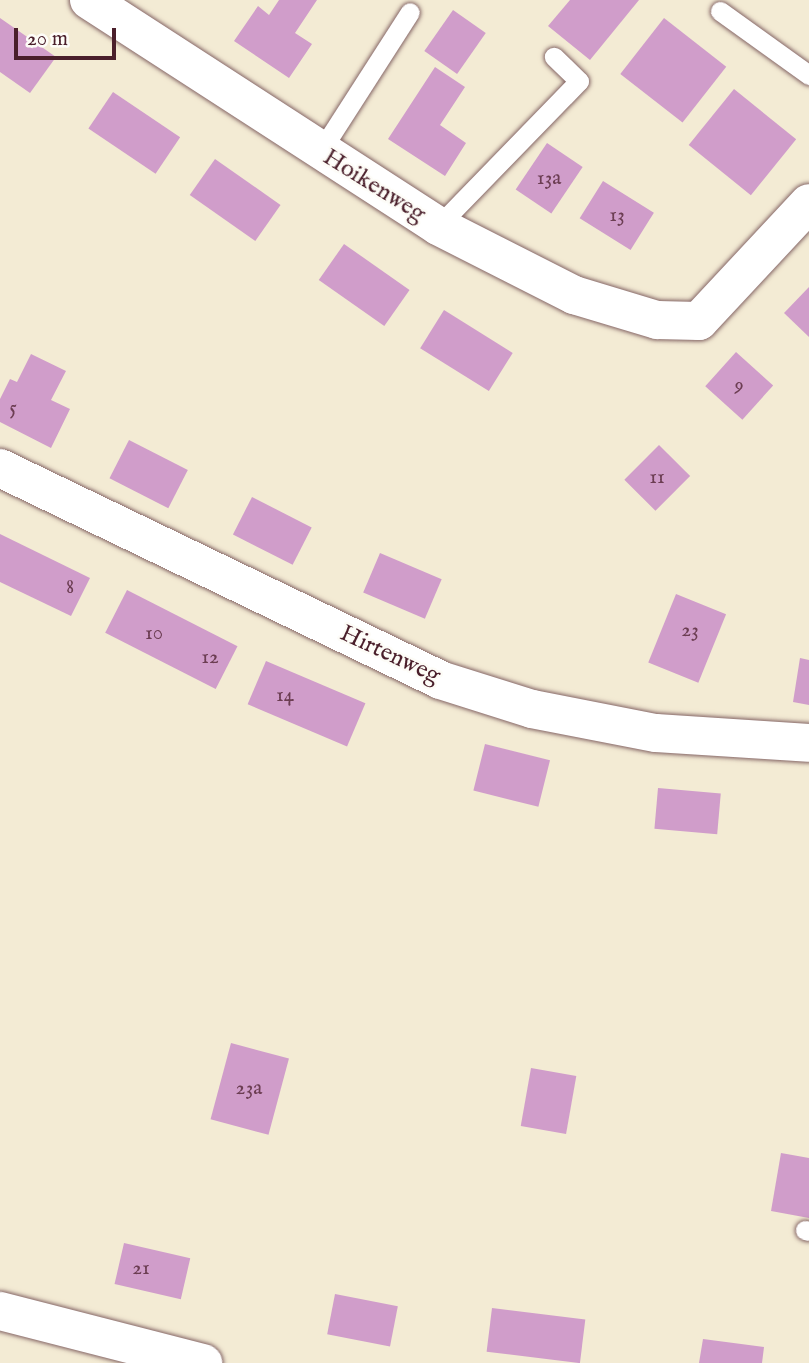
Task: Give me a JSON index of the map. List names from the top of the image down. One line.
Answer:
{"streets":{"street":["Hoikenweg","Hirtenweg"]},"house_numbers":["13a","13","9","5","11","8","23","10","12","14","23a","21"],"scale_bar":"20 m"}
